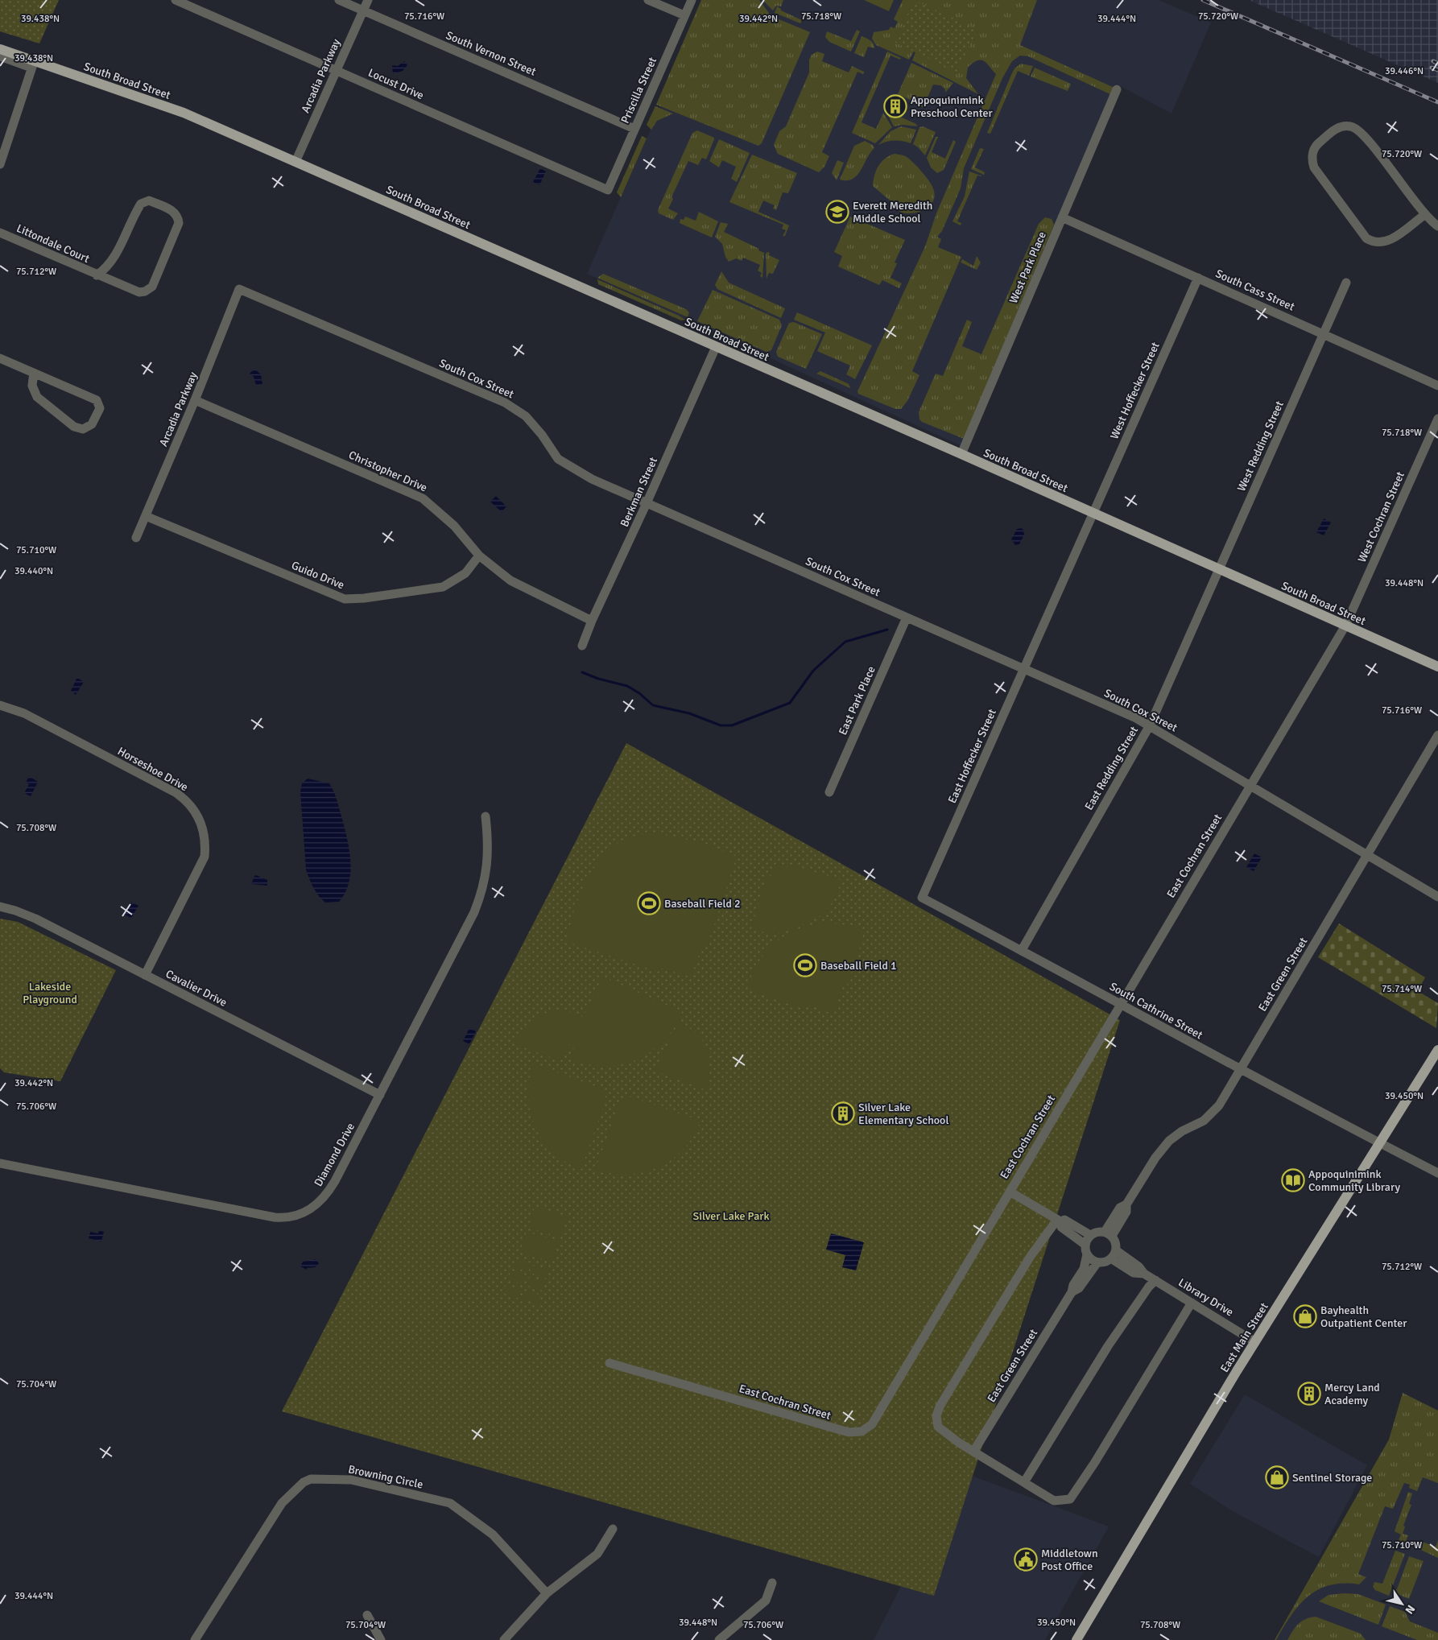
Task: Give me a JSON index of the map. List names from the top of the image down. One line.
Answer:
{"streets":{"main road":["South Broad Street","East Main Street"],"street":["South Vernon Street","Arcadia Parkway","Locust Drive","Priscilla Street","Littondale Court","West Park Place","South Cass Street","South Cox Street","West Hoffecker Street","West Redding Street","Christopher Drive","Berkman Street","West Cochran Street","Guido Drive","East Park Place","East Hoffecker Street","East Redding Street","Horseshoe Drive","East Cochran Street","East Green Street","Cavalier Drive","South Cathrine Street","Diamond Drive","Library Drive","Browning Circle"]},"crossings":[["South Vernon Street","Arcadia Parkway"],["South Vernon Street","Priscilla Street"],["Arcadia Parkway","South Broad Street"],["Arcadia Parkway","Locust Drive"],["Arcadia Parkway","South Cox Street"],["Arcadia Parkway","Christopher Drive"],["Arcadia Parkway","Guido Drive"],["South Broad Street","West Park Place"],["South Broad Street","West Hoffecker Street"],["South Broad Street","West Redding Street"],["South Broad Street","Berkman Street"],["South Broad Street","West Cochran Street"],["South Broad Street","East Hoffecker Street"],["South Broad Street","East Redding Street"],["South Broad Street","East Cochran Street"],["Locust Drive","Priscilla Street"],["West Park Place","South Cass Street"],["South Cass Street","West Hoffecker Street"],["South Cass Street","West Redding Street"],["South Cox Street","Berkman Street"],["South Cox Street","East Park Place"],["South Cox Street","East Hoffecker Street"],["South Cox Street","East Redding Street"],["South Cox Street","East Cochran Street"],["South Cox Street","East Green Street"],["West Hoffecker Street","East Hoffecker Street"],["West Redding Street","East Redding Street"],["Christopher Drive","Berkman Street"],["Christopher Drive","Guido Drive"],["West Cochran Street","East Cochran Street"],["East Hoffecker Street","South Cathrine Street"],["East Redding Street","South Cathrine Street"],["Horseshoe Drive","Cavalier Drive"],["East Cochran Street","South Cathrine Street"],["East Green Street","South Cathrine Street"],["East Green Street","Library Drive"],["Cavalier Drive","Diamond Drive"],["South Cathrine Street","East Main Street"],["Library Drive","East Main Street"]],"parks":["Lakeside Playground","Silver Lake Park"],"places":{"building":["Appoquinimink Preschool Center","Silver Lake Elementary School","Mercy Land Academy"],"school or university":["Everett Meredith Middle School"],"sports":["Baseball Field 2","Baseball Field 1"],"library":["Appoquinimink Community Library"],"shop":["Bayhealth Outpatient Center","Sentinel Storage"],"public building":["Middletown Post Office"]},"north":"bottom right","coordinates":["75.716°W","75.718°W","75.720°W","39.438°N","39.442°N","39.444°N","39.446°N","75.712°W","75.710°W","39.440°N","39.448°N","75.708°W","75.714°W","39.450°N","75.706°W","75.704°W"]}
